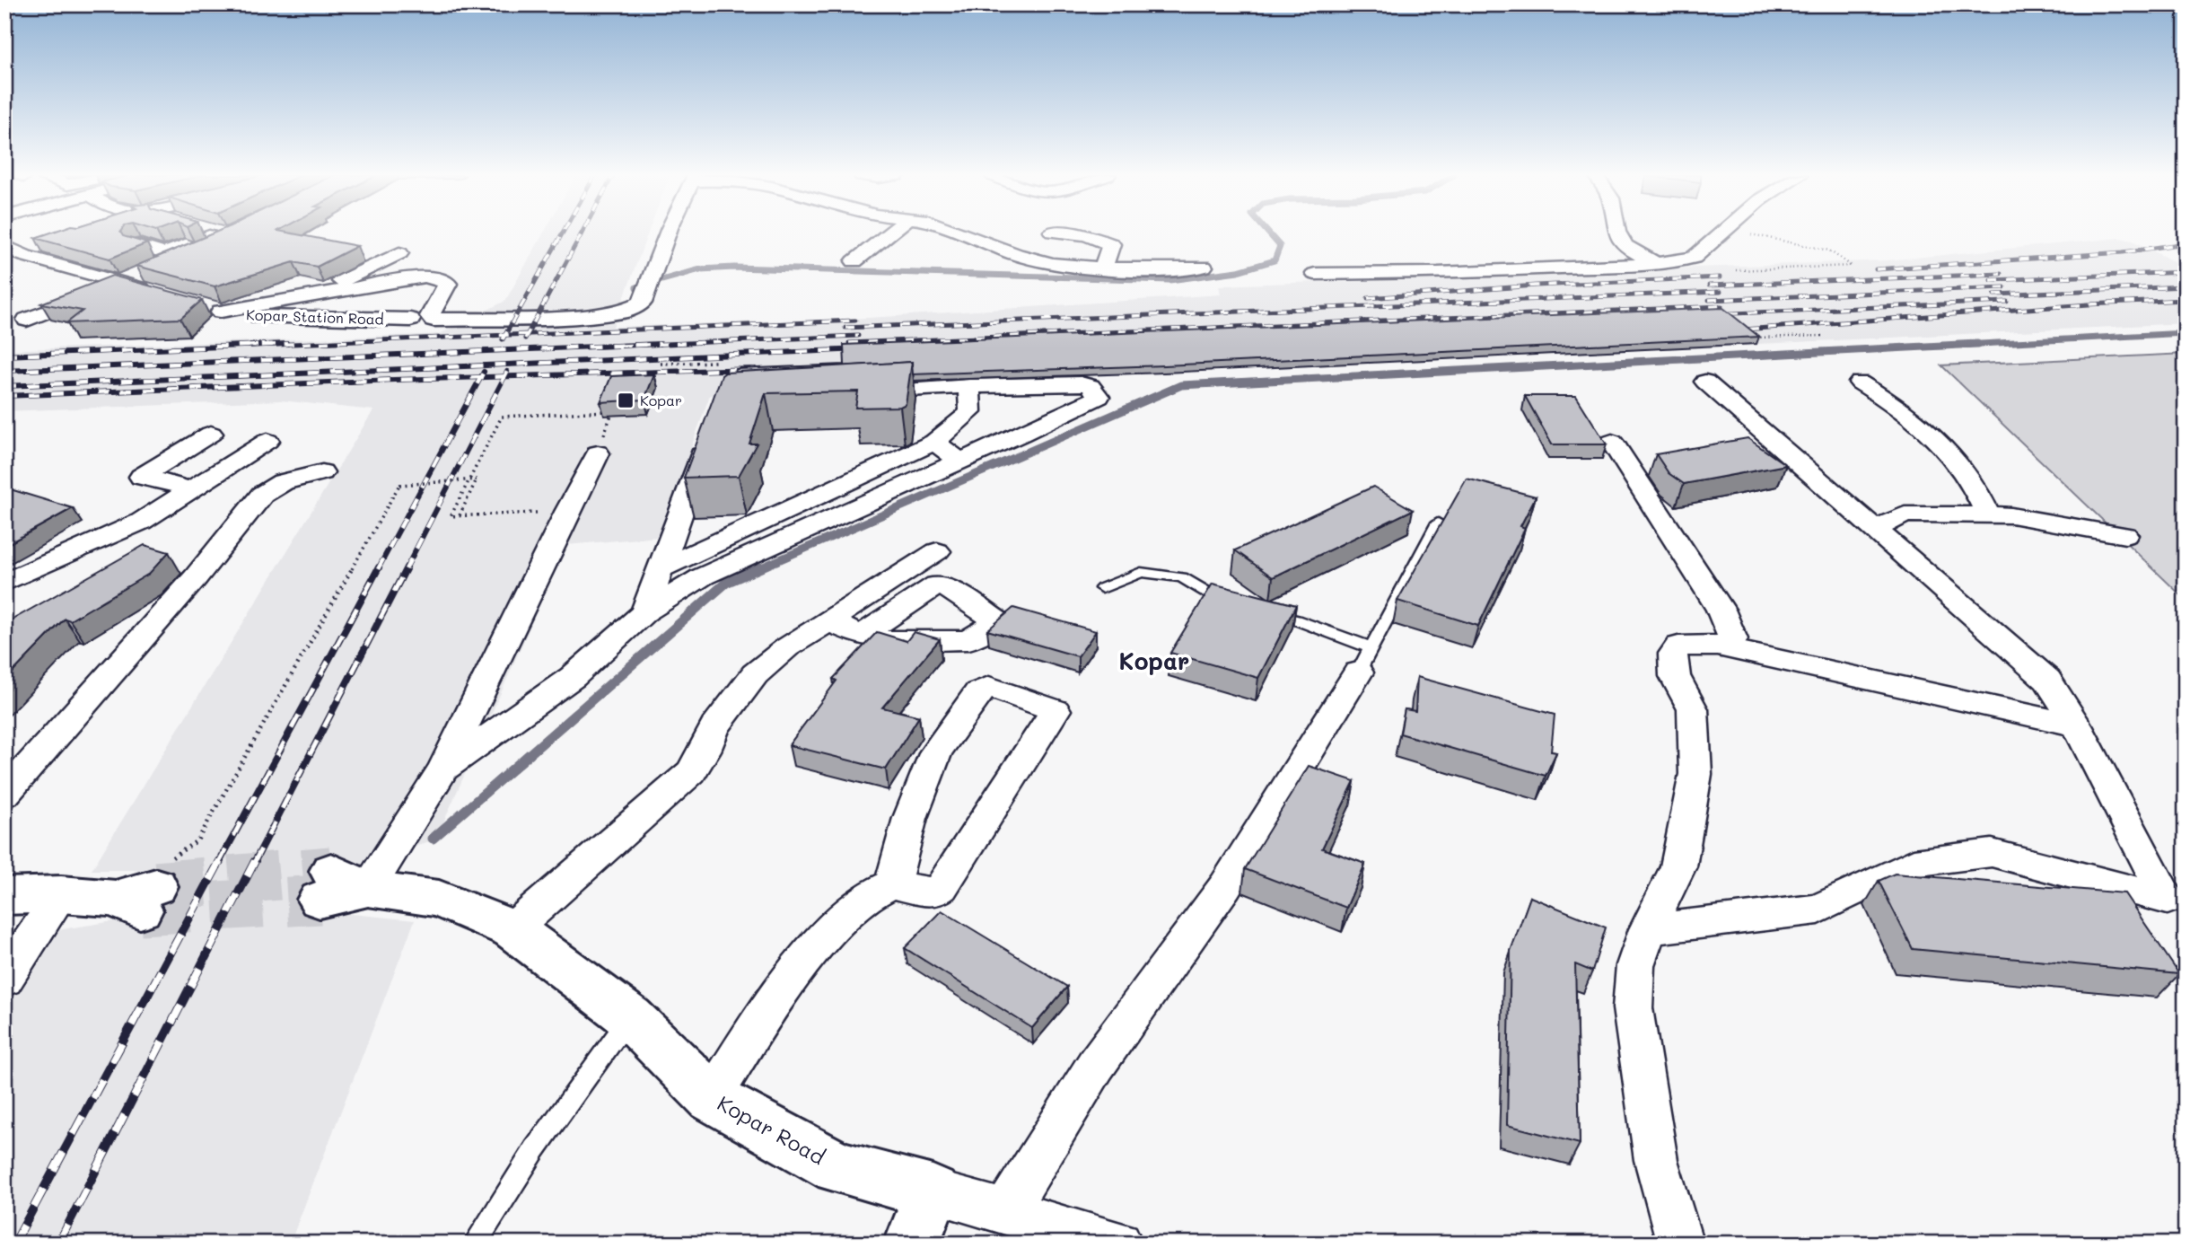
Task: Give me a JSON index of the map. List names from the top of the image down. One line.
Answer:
{"streets":{"street":["Kopar Station Road","Kopar Road"]},"districts":["Kopar"],"places":{"transit":["Kopar"]}}
